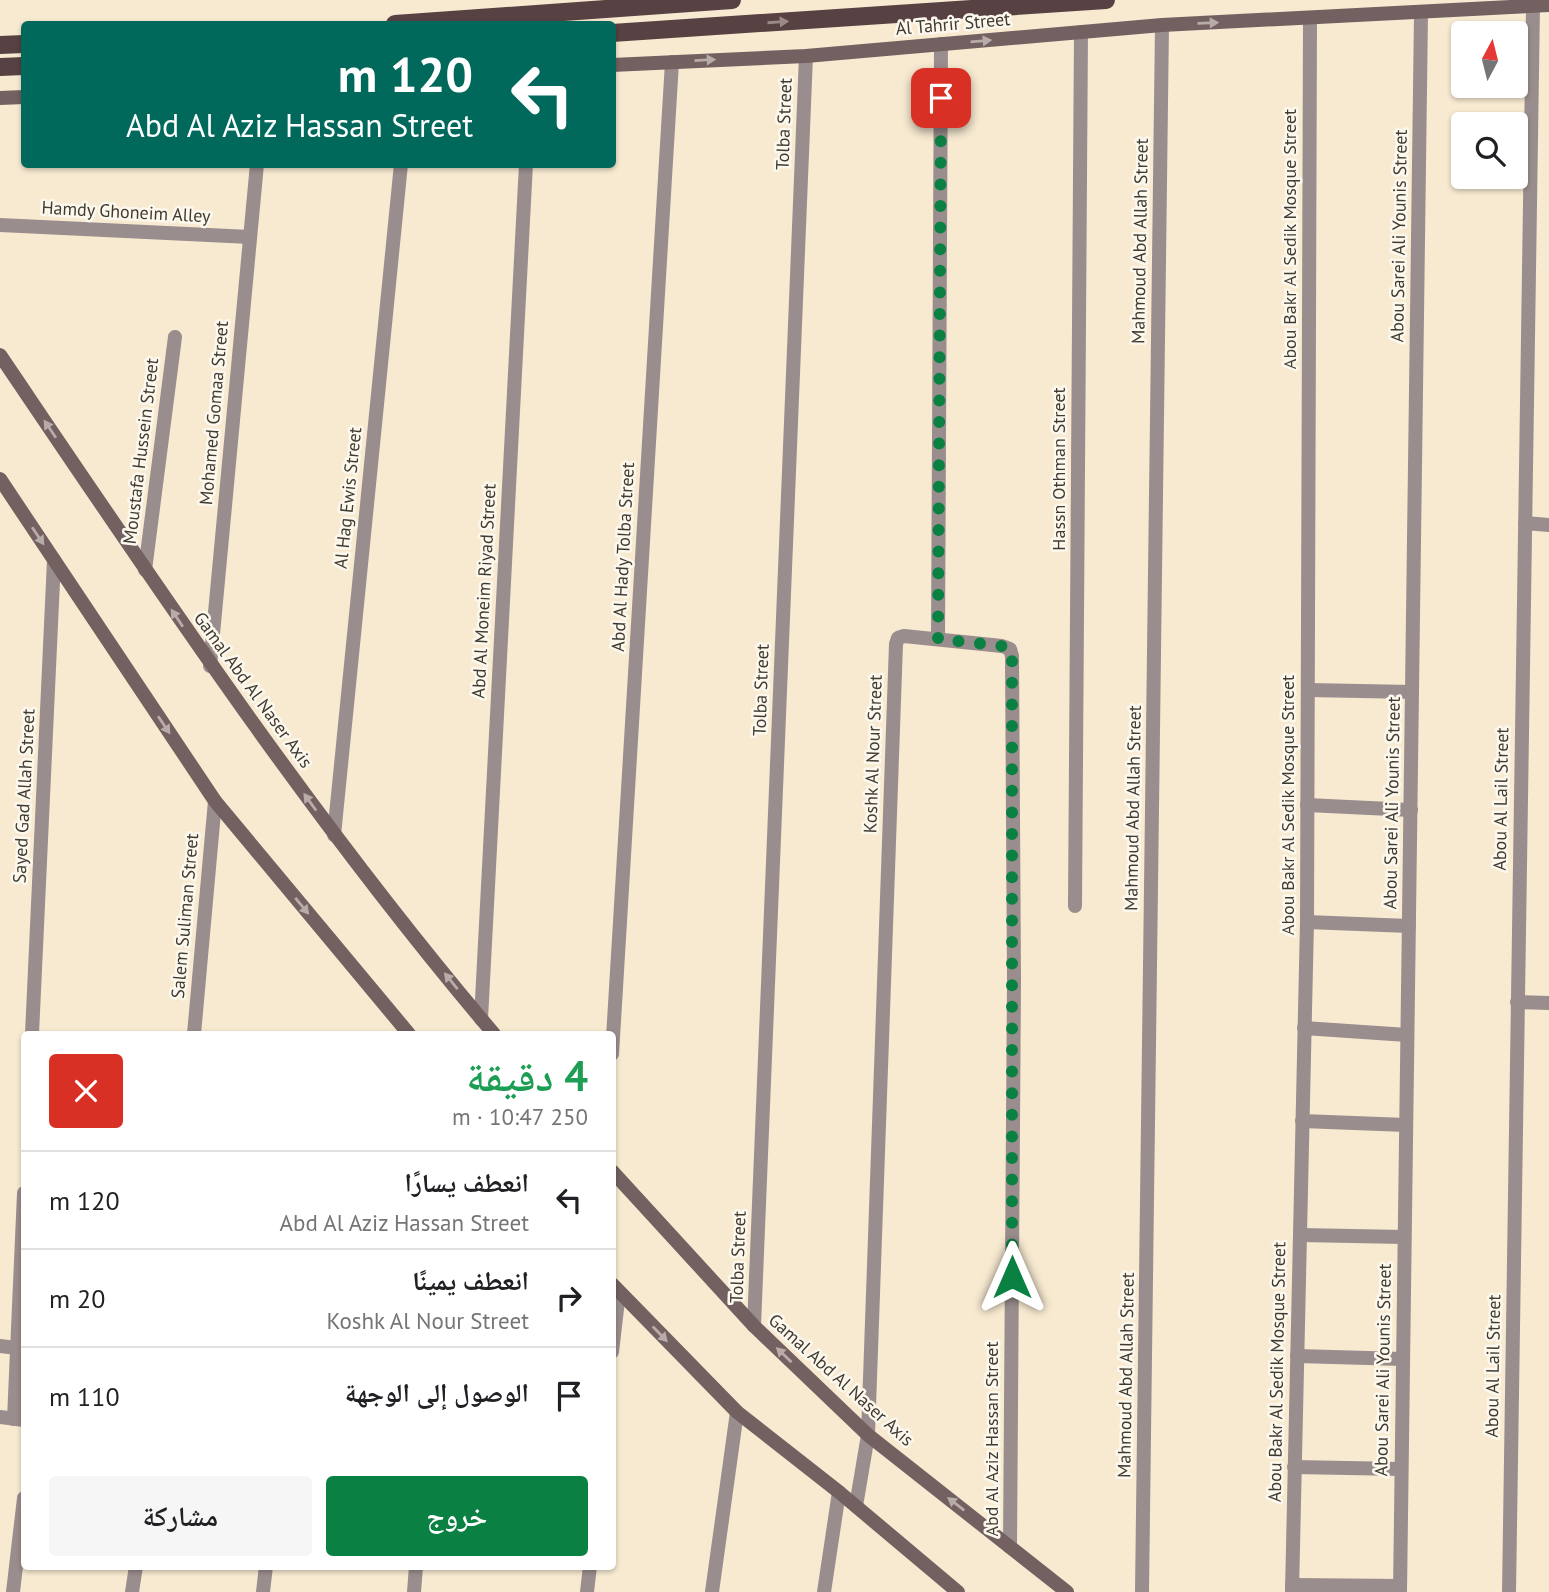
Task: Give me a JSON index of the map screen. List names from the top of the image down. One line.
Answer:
{"streets":{"street":["Al Tahrir Street","Tolba Street","Hamdy Ghoneim Alley","Abou Sarei Ali Younis Street","Abou Bakr Al Sedik Mosque Street","Mahmoud Abd Allah Street","Mohamed Gomaa Street","Moustafa Hussein Street","Hassn Othman Street","Al Hag Ewis Street","Abd Al Hady Tolba Street","Abd Al Moneim Riyad Street","Gamal Abd Al Naser Axis","Koshk Al Nour Street","Sayed Gad Allah Street","Abou Al Lail Street","Salem Suliman Street","Abd Al Aziz Hassan Street"]},"crossings":[["Al Tahrir Street","Tolba Street"],["Al Tahrir Street","Abou Sarei Ali Younis Street"],["Al Tahrir Street","Abou Bakr Al Sedik Mosque Street"],["Al Tahrir Street","Mahmoud Abd Allah Street"],["Al Tahrir Street","Hassn Othman Street"],["Al Tahrir Street","Abd Al Hady Tolba Street"],["Al Tahrir Street","Abou Al Lail Street"],["Tolba Street","Gamal Abd Al Naser Axis"],["Hamdy Ghoneim Alley","Mohamed Gomaa Street"],["Mohamed Gomaa Street","Gamal Abd Al Naser Axis"],["Moustafa Hussein Street","Gamal Abd Al Naser Axis"],["Al Hag Ewis Street","Gamal Abd Al Naser Axis"],["Abd Al Moneim Riyad Street","Gamal Abd Al Naser Axis"],["Gamal Abd Al Naser Axis","Koshk Al Nour Street"],["Gamal Abd Al Naser Axis","Abd Al Aziz Hassan Street"],["Koshk Al Nour Street","Abd Al Aziz Hassan Street"]],"one_way":["Al Tahrir Street"],"north":"top","page":{"turn":["120 m","Abd Al Aziz Hassan Street"],"heading":["4 دقيقة","250 m · 10:47"],"list":[{"name":"انعطف يسارًا","note":"Abd Al Aziz Hassan Street","value":"120 m"},{"name":"انعطف يمينًا","note":"Koshk Al Nour Street","value":"20 m"},{"name":"الوصول إلى الوجهة","value":"110 m"}],"buttons":["خروج","مشاركة"]}}
